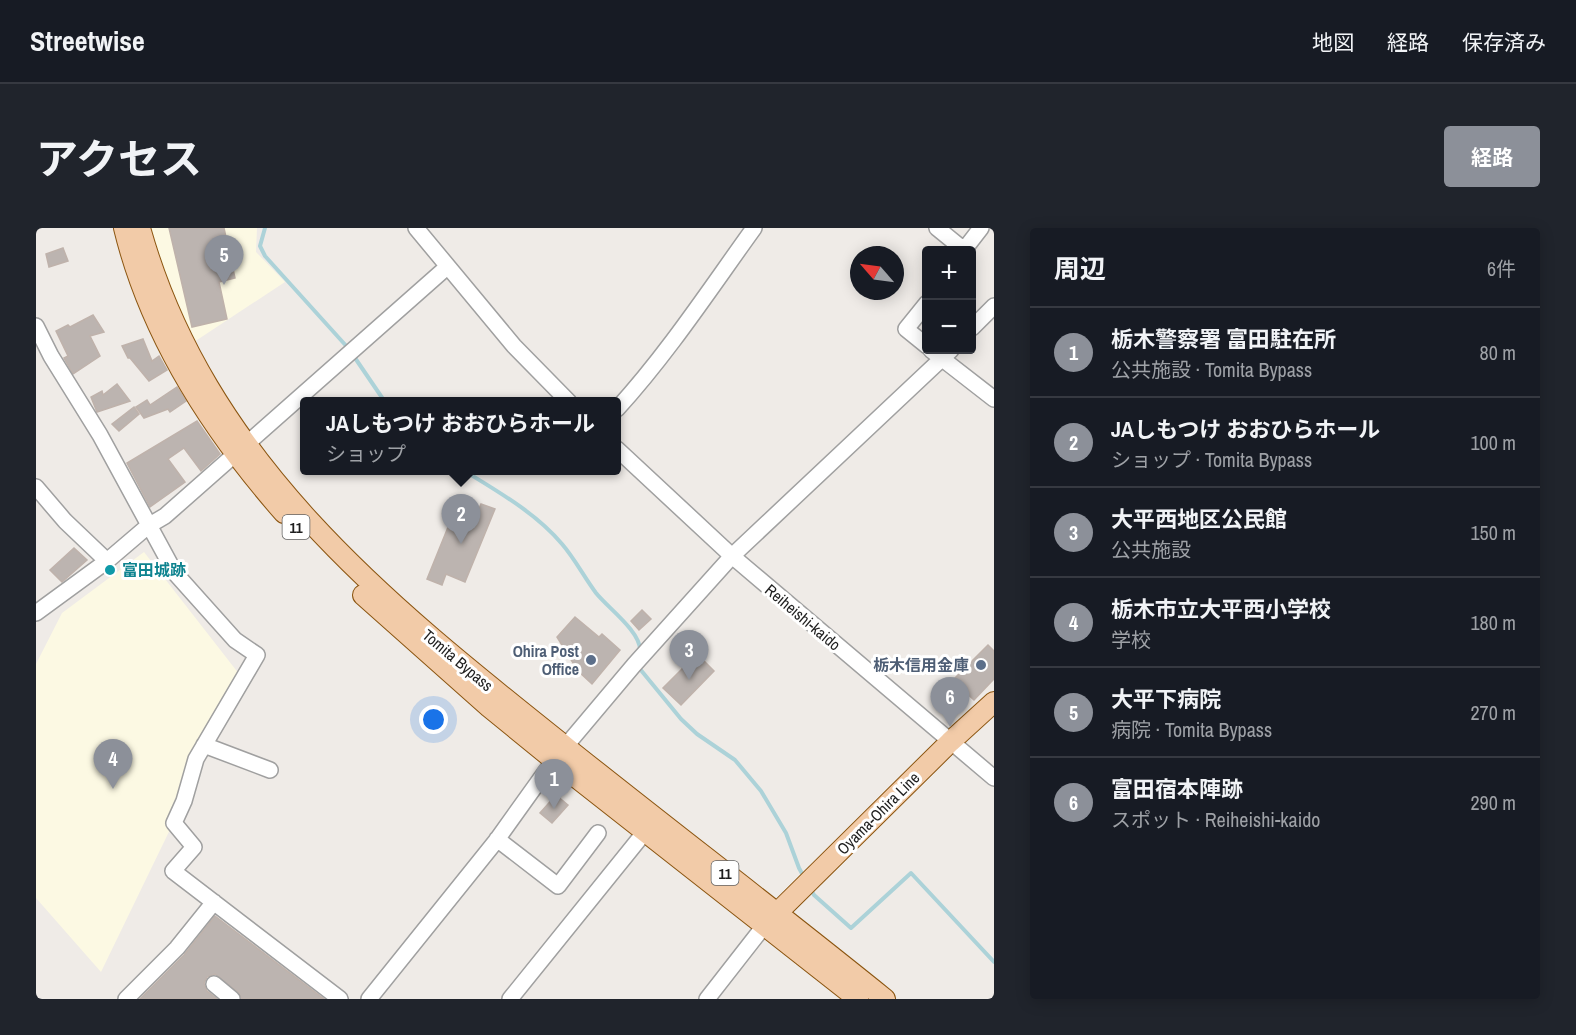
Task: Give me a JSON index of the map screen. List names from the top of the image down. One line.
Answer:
{"streets":{"main road":["11","Tomita Bypass","Oyama-Ohira Line"],"street":["Reiheishi-kaido"]},"crossings":[["Reiheishi-kaido","Oyama-Ohira Line"],["Tomita Bypass","Oyama-Ohira Line"]],"places":["富田城跡","Ohira Post Office","栃木信用金庫"],"north":"top left","page":{"header":"Streetwise","nav":["地図","経路","保存済み"],"title":"アクセス","buttons":"経路","heading":["周辺","6件"],"pins":["5","2","3","6","4","1"],"map_buttons":["+","−"],"list":[{"mark":"1","name":"栃木警察署 富田駐在所","note":"公共施設 · Tomita Bypass","value":"80 m"},{"mark":"2","name":"JAしもつけ おおひらホール","note":"ショップ · Tomita Bypass","value":"100 m"},{"mark":"3","name":"大平西地区公民館","note":"公共施設","value":"150 m"},{"mark":"4","name":"栃木市立大平西小学校","note":"学校","value":"180 m"},{"mark":"5","name":"大平下病院","note":"病院 · Tomita Bypass","value":"270 m"},{"mark":"6","name":"富田宿本陣跡","note":"スポット · Reiheishi-kaido","value":"290 m"}],"popup":["JAしもつけ おおひらホール","ショップ"]}}
